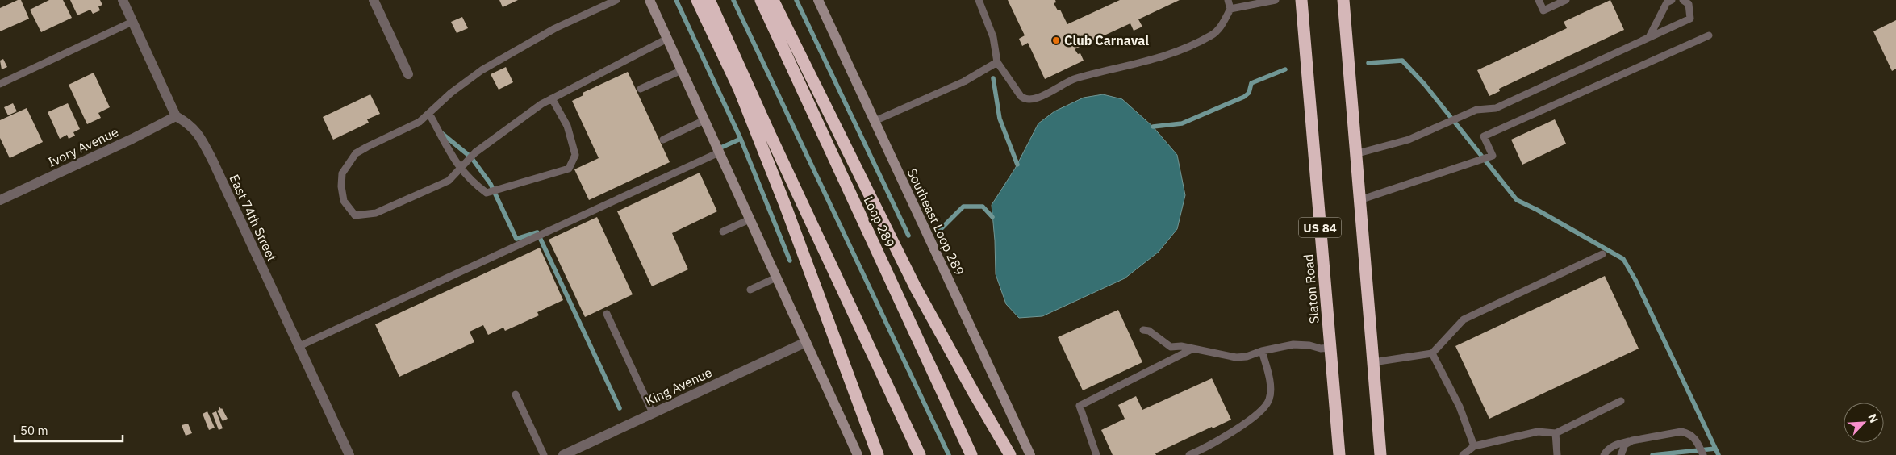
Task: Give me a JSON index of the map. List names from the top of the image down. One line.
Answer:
{"streets":{"highway":["Loop 289","US 84","Slaton Road"],"main road":["Southeast Loop 289"],"street":["Ivory Avenue","East 74th Street","King Avenue"]},"crossings":[["Ivory Avenue","East 74th Street"]],"places":["Club Carnaval"],"scale_bar":"50 m","north":"top right"}
